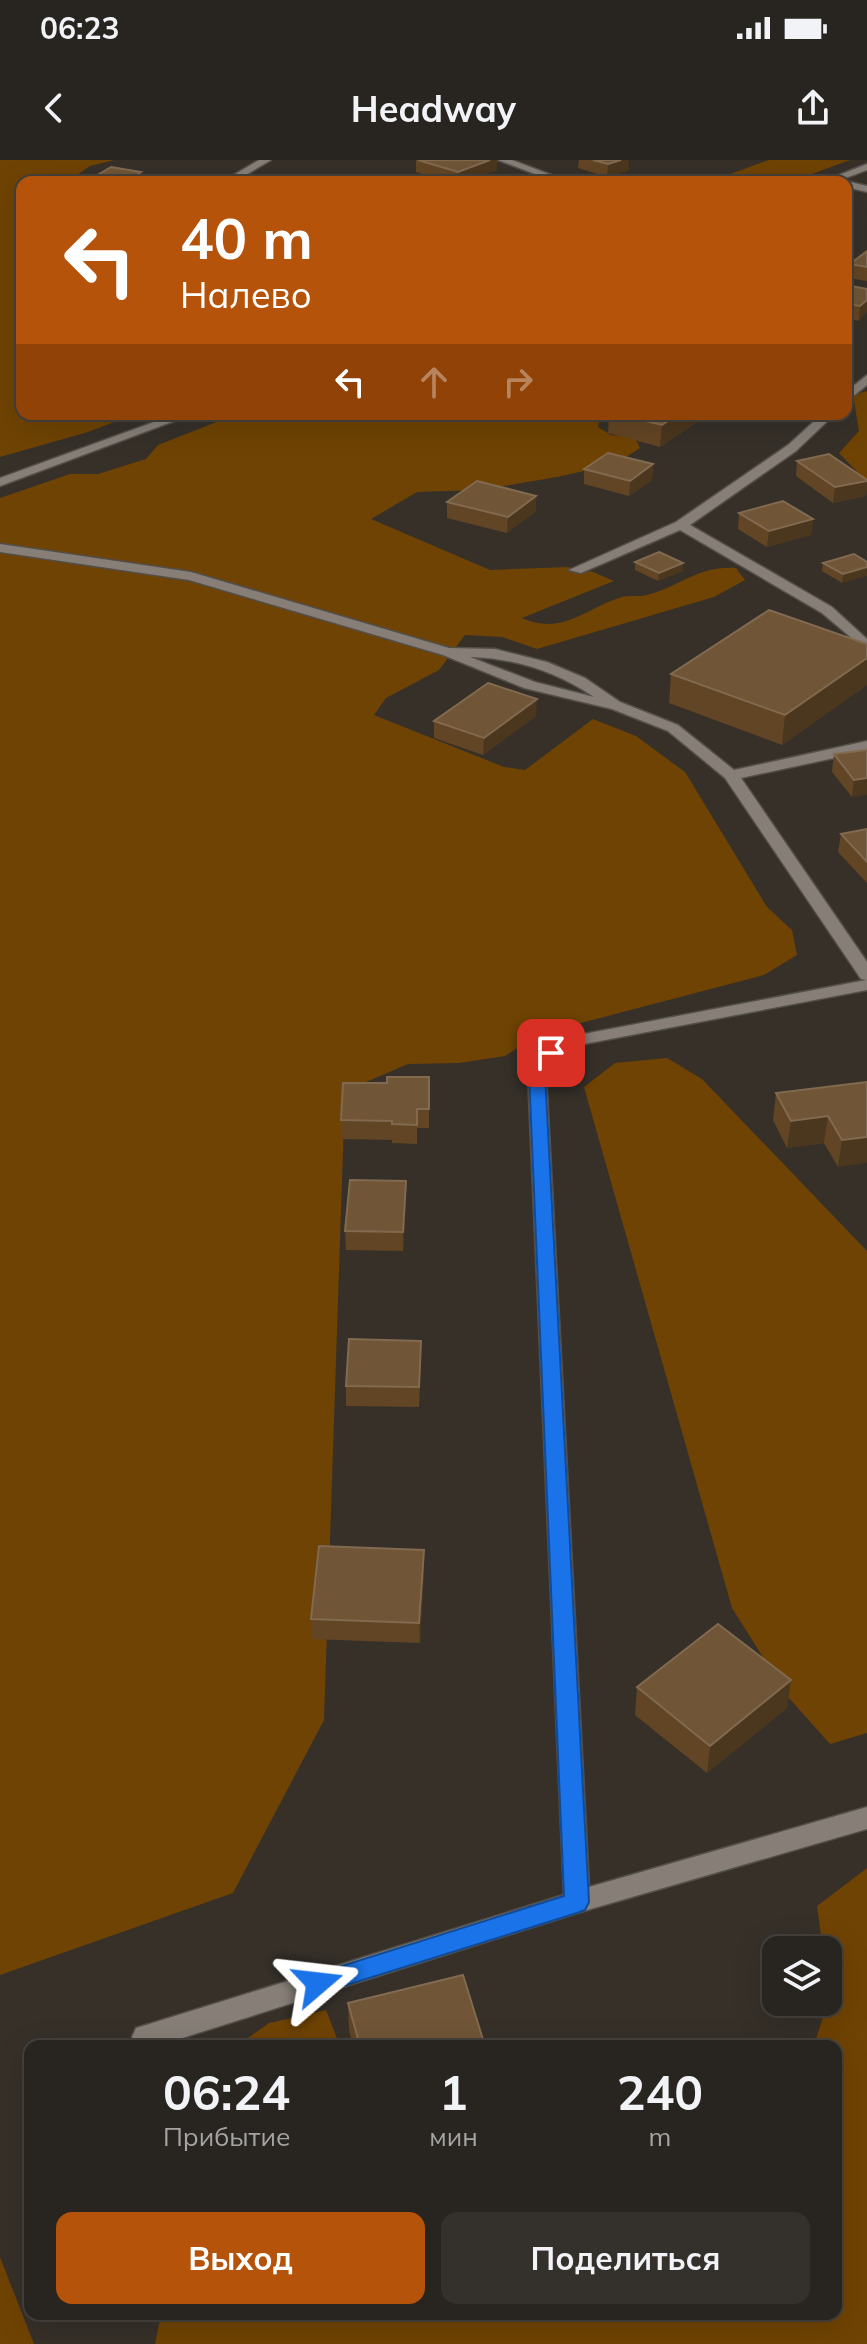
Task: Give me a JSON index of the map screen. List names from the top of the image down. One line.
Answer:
{"page":{"status":"06:23","header":"Headway","turn":["40 m","Налево"],"eta":["06:24","Прибытие","1","мин","240","m"],"buttons":["Выход","Поделиться"]}}
